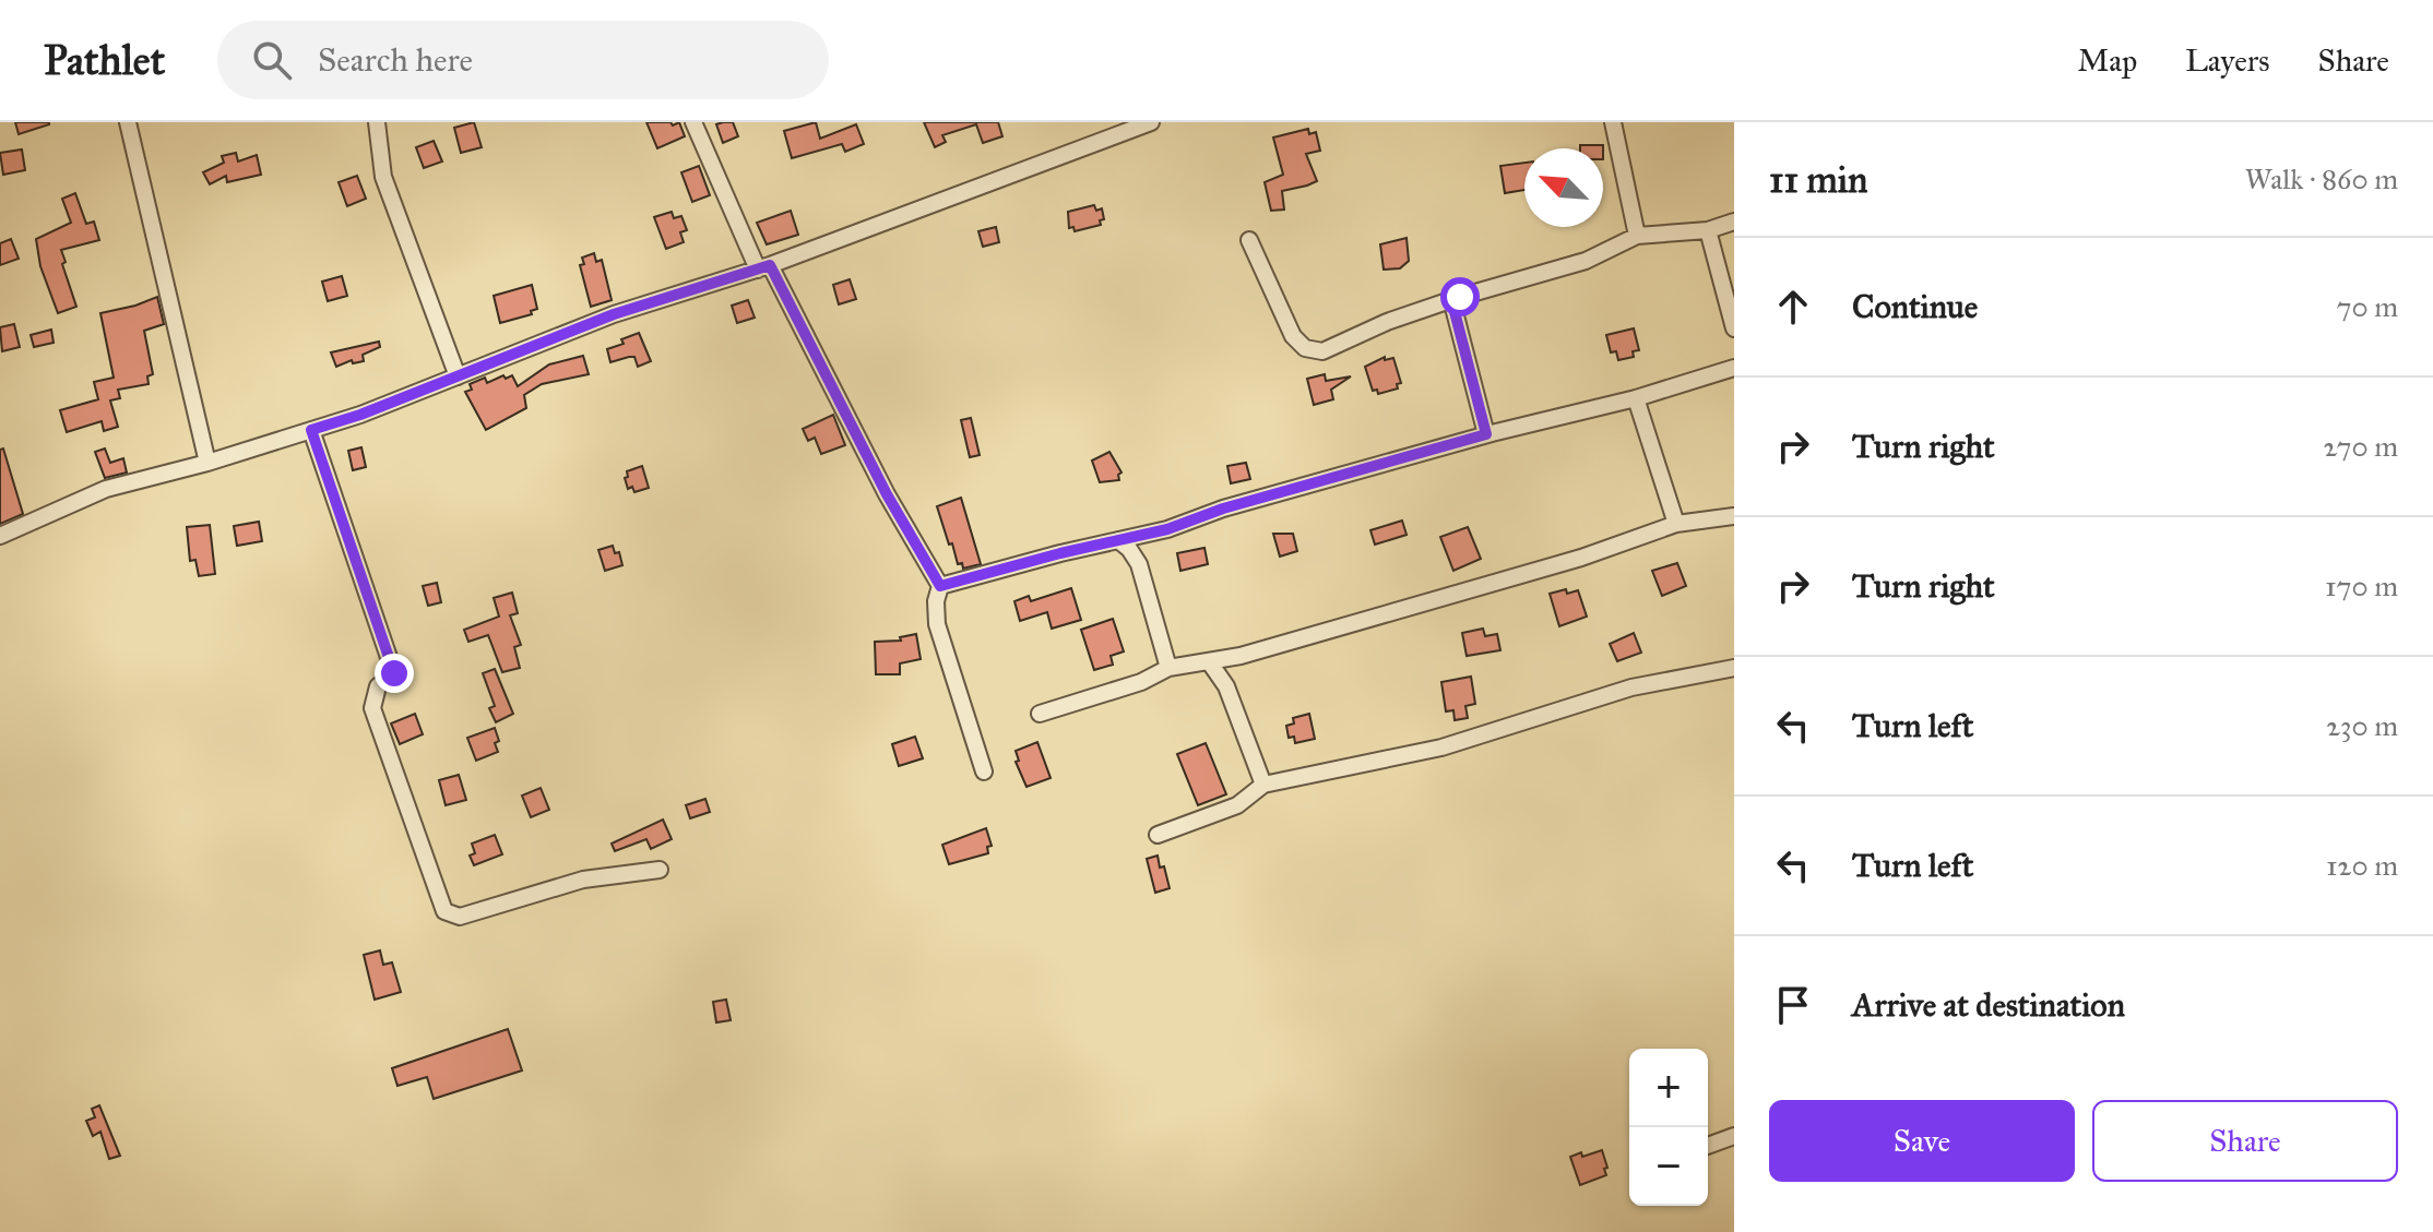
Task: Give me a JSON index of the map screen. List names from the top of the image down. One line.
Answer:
{"north":"top left","page":{"header":"Pathlet","search":"Search here","nav":["Map","Layers","Share"],"heading":["11 min","Walk · 860 m"],"list":[["Continue","70 m"],["Turn right","270 m"],["Turn right","170 m"],["Turn left","230 m"],["Turn left","120 m"],"Arrive at destination"],"map_buttons":["+","−"],"buttons":["Save","Share"]}}
